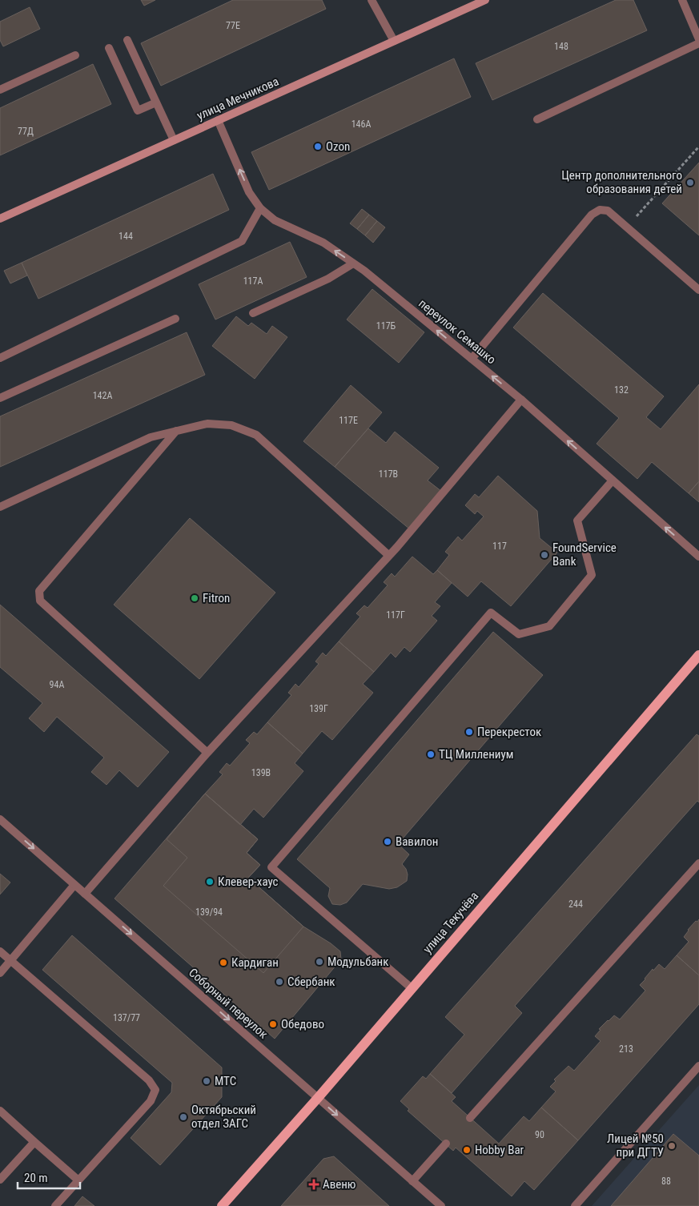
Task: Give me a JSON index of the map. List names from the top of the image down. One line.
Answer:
{"streets":{"main road":["улица Мечникова","улица Текучёва"],"street":["переулок Семашко","Соборный переулок"]},"crossings":[["улица Мечникова","переулок Семашко"],["улица Текучёва","Соборный переулок"]],"one_way":["переулок Семашко","Соборный переулок"],"places":{"other":["Ozon","Центр дополнительного образования детей","FoundService Bank","Fitron","Перекресток","ТЦ Миллениум","Вавилон","Клевер-хаус","Модульбанк","Кардиган","Сбербанк","Обедово","МТС","Октябрьский отдел ЗАГС","Лицей №50 при ДГТУ","Hobby Bar"],"health":["Авеню"]},"house_numbers":["77Е","148","146А","77Д","144","117А","117Б","132","142А","117Е","117В","117","117Г","94А","139Г","139В","244","139/94","137/77","213","90","88"],"scale_bar":"20 m"}
